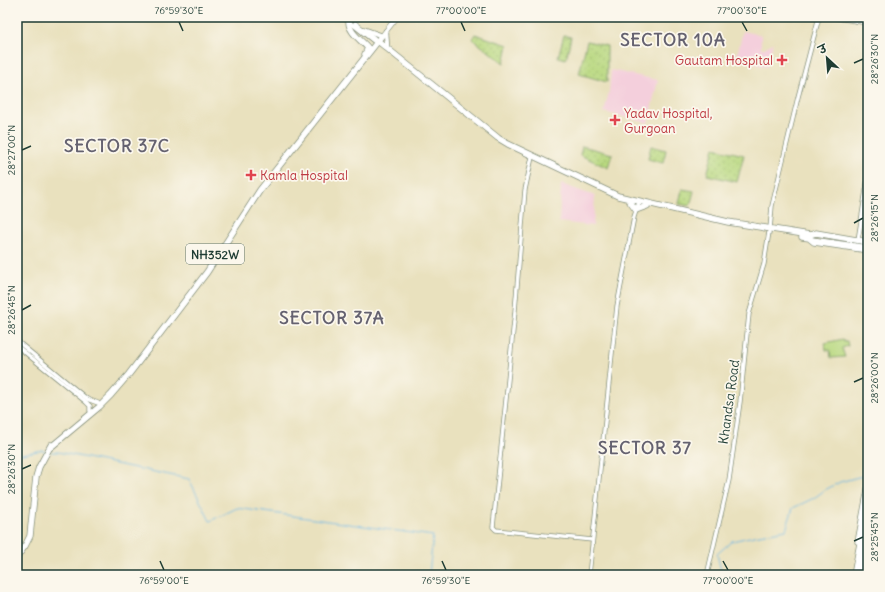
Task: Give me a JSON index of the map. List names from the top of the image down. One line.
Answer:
{"streets":{"highway":["NH352W"],"street":["Khandsa Road"]},"districts":["SECTOR 10A","SECTOR 37C","SECTOR 37A","SECTOR 37"],"places":{"health":["Gautam Hospital","Yadav Hospital, Gurgoan","Kamla Hospital"]},"north":"top left","coordinates":["76°59'30\"E","77°00'00\"E","77°00'30\"E","28°26'30\"N","28°27'00\"N","28°26'15\"N","28°26'45\"N","28°26'00\"N","28°25'45\"N","76°59'00\"E"]}
